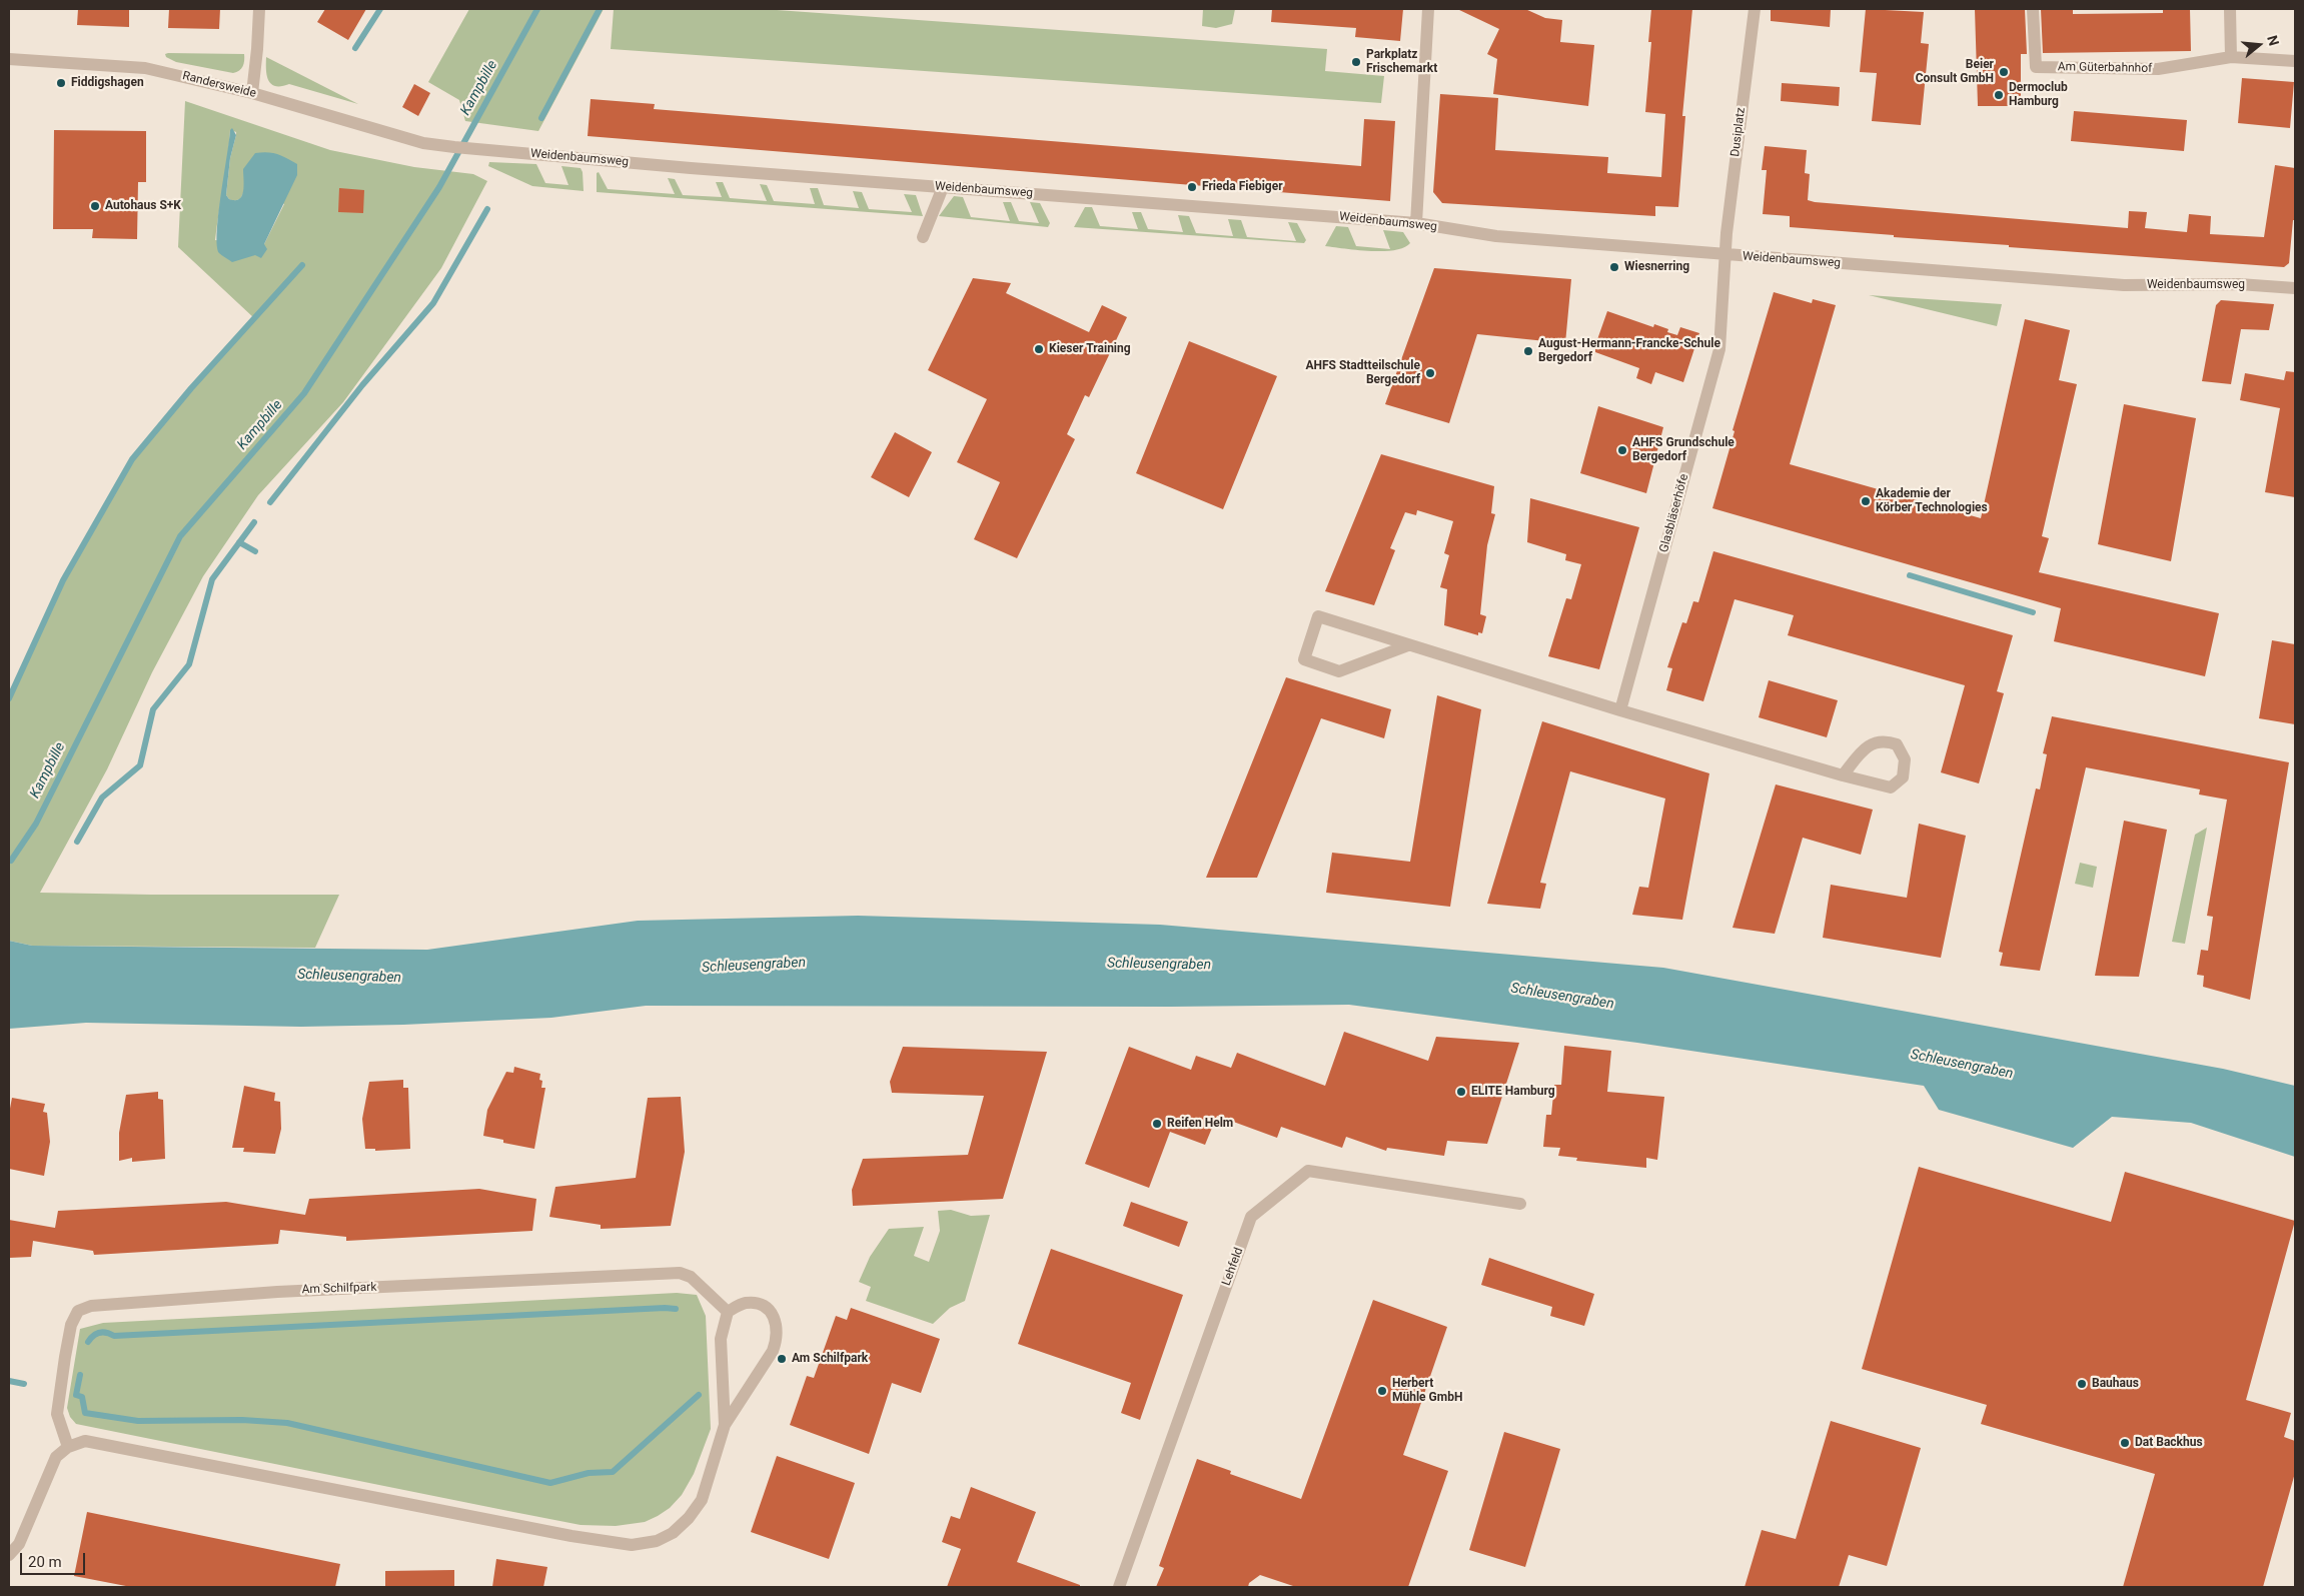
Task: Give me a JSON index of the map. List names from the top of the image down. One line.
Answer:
{"streets":{"street":["Am Güterbahnhof","Randersweide","Dusiplatz","Weidenbaumsweg","Glasbläserhöfe","Lehfeld","Am Schilfpark"]},"crossings":[["Randersweide","Weidenbaumsweg"],["Dusiplatz","Weidenbaumsweg"],["Dusiplatz","Glasbläserhöfe"],["Weidenbaumsweg","Glasbläserhöfe"]],"water":["Kampbille","Schleusengraben"],"places":["Parkplatz Frischemarkt","Beier Consult GmbH","Fiddigshagen","Dermoclub Hamburg","Frieda Fiebiger","Autohaus S+K","Wiesnerring","Kieser Training","August-Hermann-Francke-Schule Bergedorf","AHFS Stadtteilschule Bergedorf","AHFS Grundschule Bergedorf","Akademie der Körber Technologies","ELITE Hamburg","Reifen Helm","Am Schilfpark","Bauhaus","Herbert Mühle GmbH","Dat Backhus"],"scale_bar":"20 m","north":"right"}
